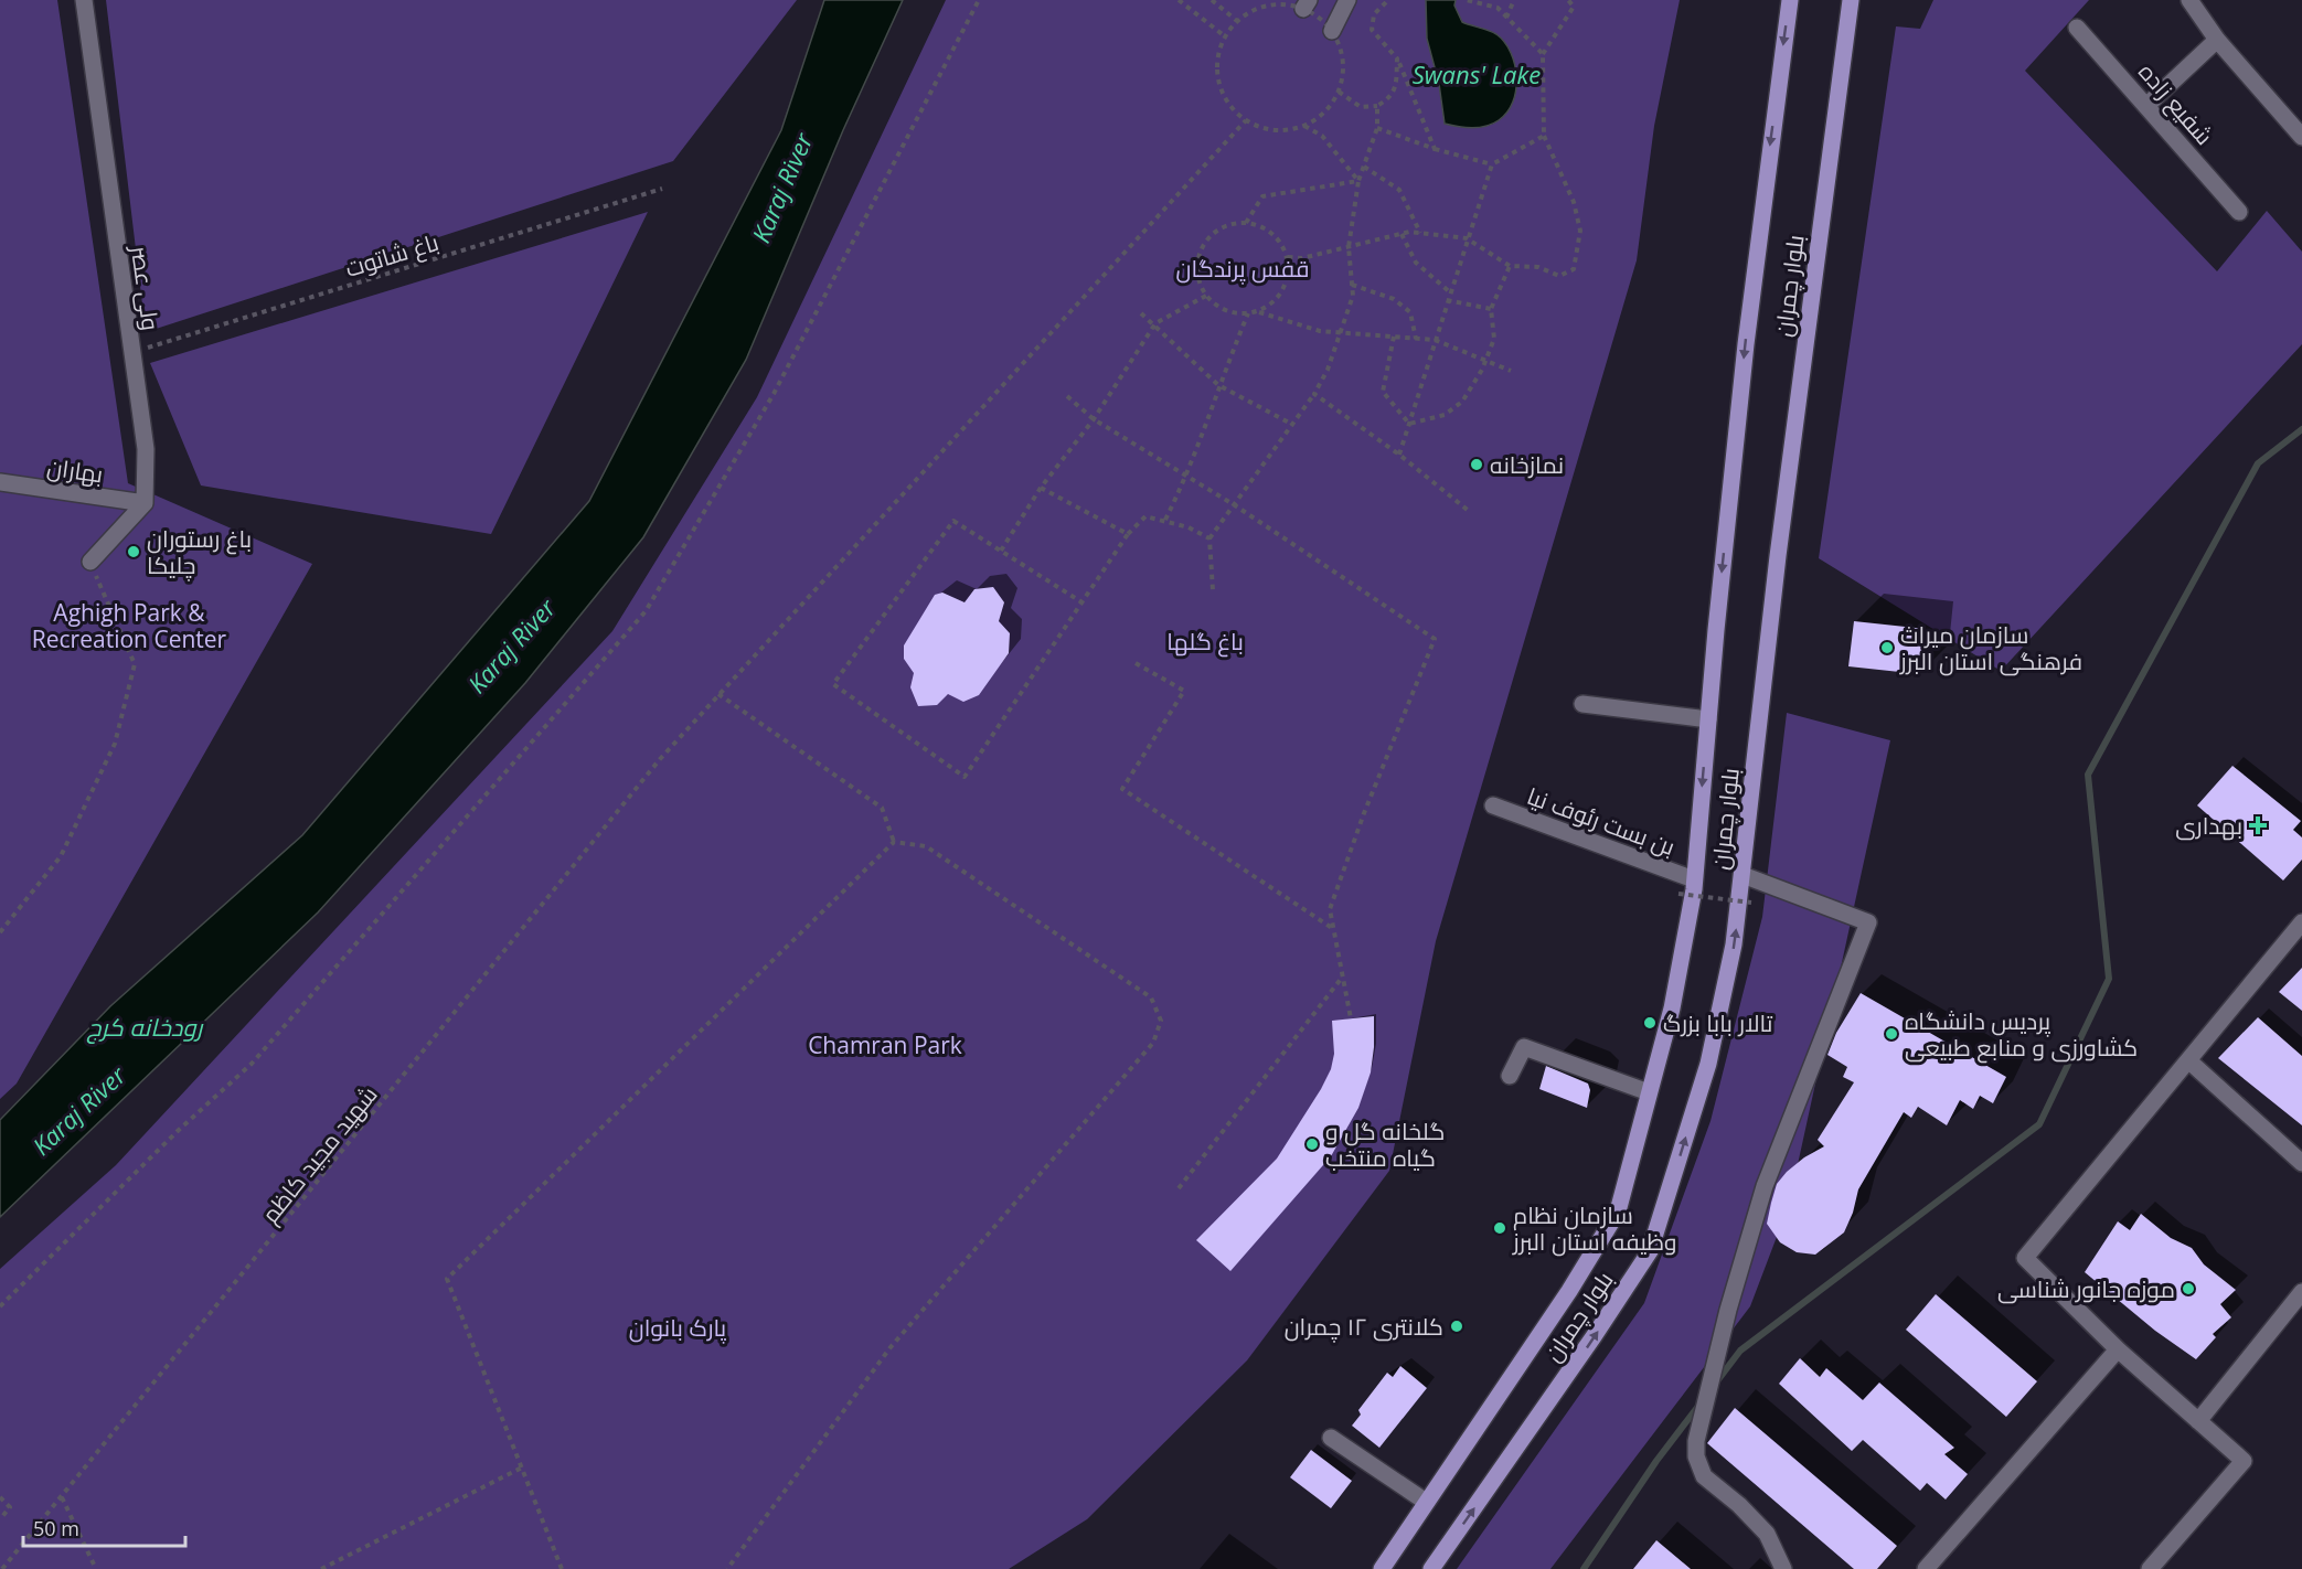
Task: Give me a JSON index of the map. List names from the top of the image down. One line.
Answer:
{"streets":{"main road":["بلوار چمران"],"street":["شفیع زاده","ولی عصر","بهاران","بن بست رئوف نیا"],"path":["باغ شاتوت","شهید مجید کاظم"]},"crossings":[["باغ شاتوت","ولی عصر"],["بلوار چمران","بن بست رئوف نیا"],["ولی عصر","بهاران"]],"water":["Swans' Lake","Karaj River","رودخانه کرج"],"parks":["قفس پرندگان","Aghigh Park & Recreation Center","باغ گلها","Chamran Park","پارک بانوان"],"places":{"other":["نمازخانه","باغ رستوران چلیکا","سازمان میراث فرهنگی استان البرز","تالار بابا بزرگ","پردیس دانشگاه کشاورزی و منابع طبیعی","گلخانه گل و گیاه منتخب","سازمان نظام وظیفه استان البرز","موزه جانور شناسی","کلانتری ۱۲ چمران"],"health":["بهداری"]},"scale_bar":"50 m"}
